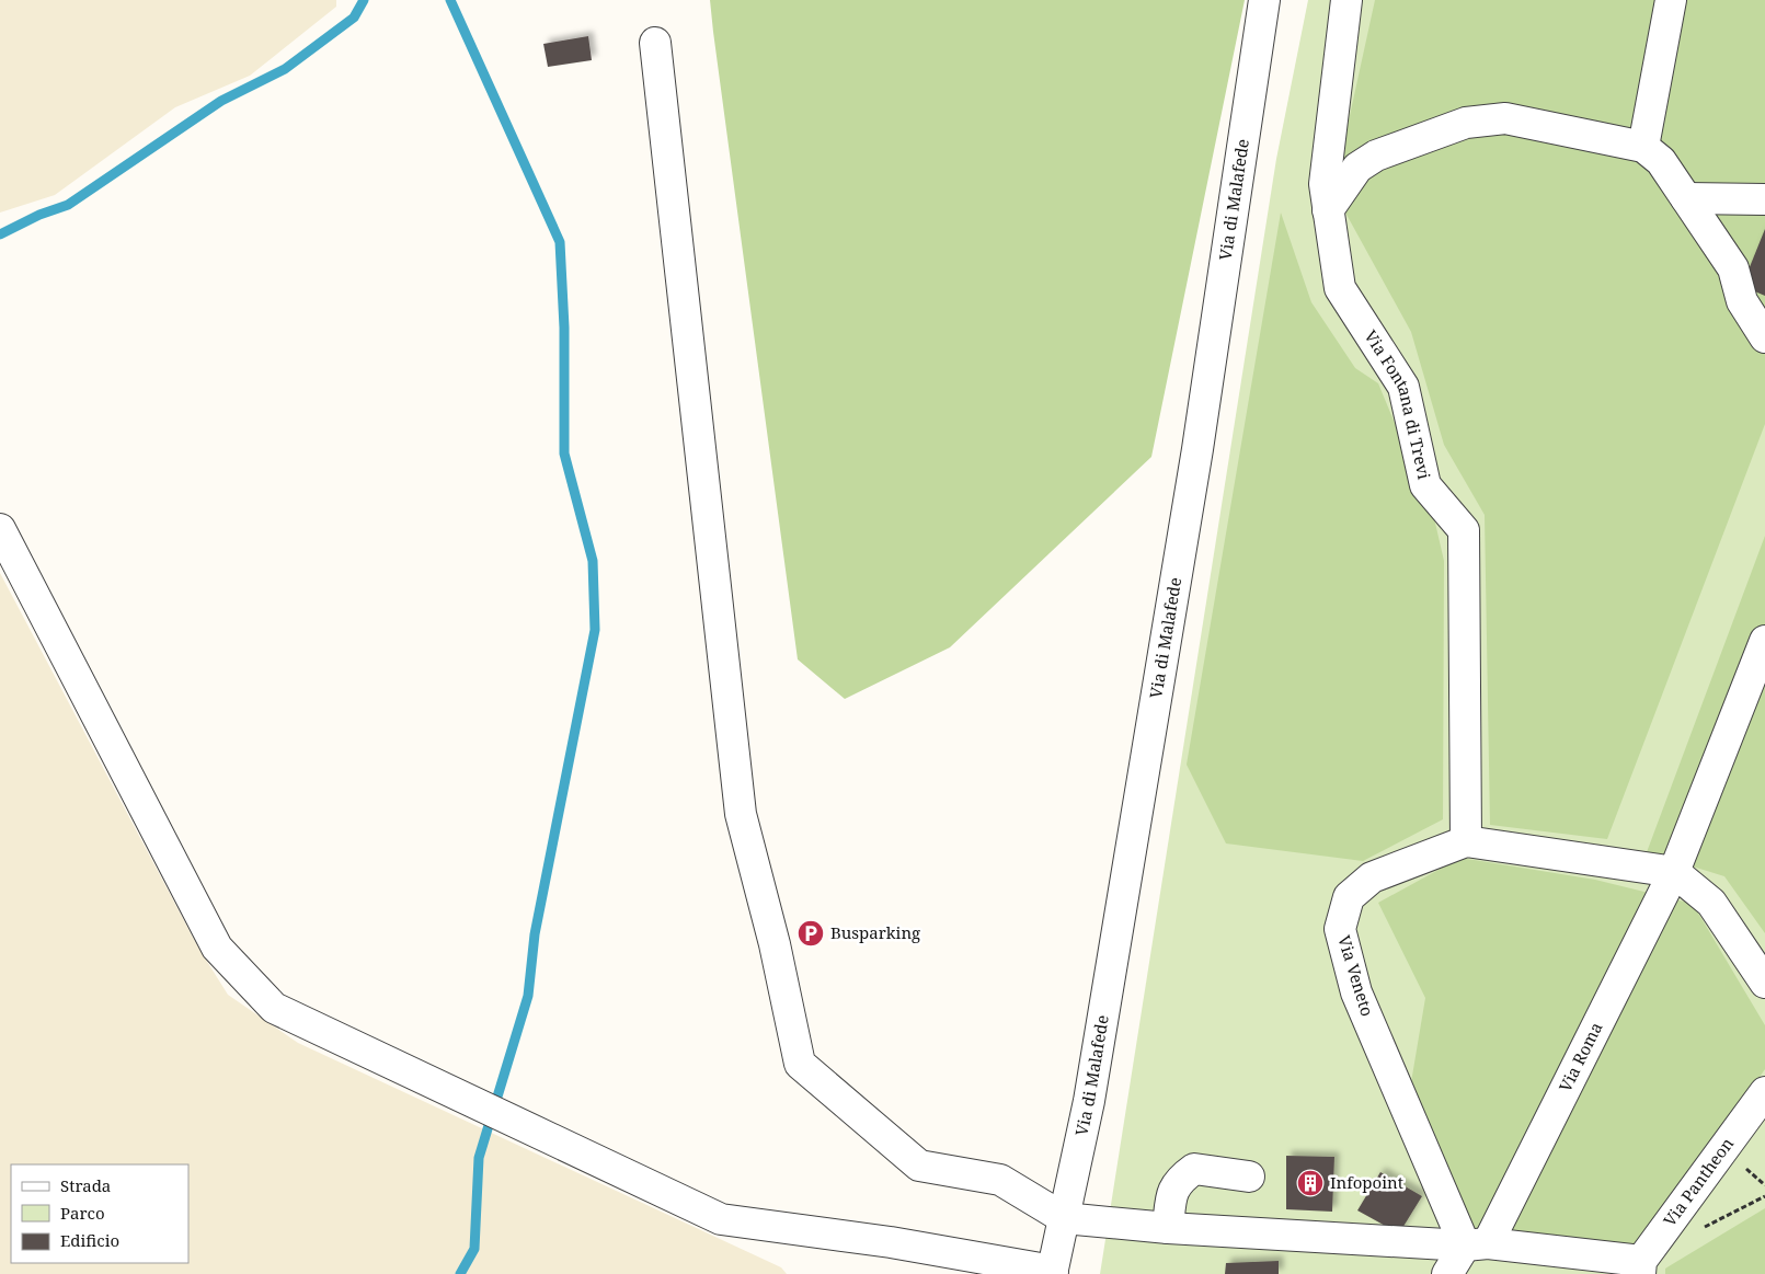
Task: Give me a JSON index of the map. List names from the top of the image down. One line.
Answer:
{"streets":{"street":["Via di Malafede","Via Fontana di Trevi","Via Veneto","Via Roma","Via Pantheon"]},"crossings":[["Via Fontana di Trevi","Via Veneto"],["Via Veneto","Via Roma"]],"places":{"parking":["Busparking"],"building":["Infopoint"]},"legend":["Strada","Parco","Edificio"]}
